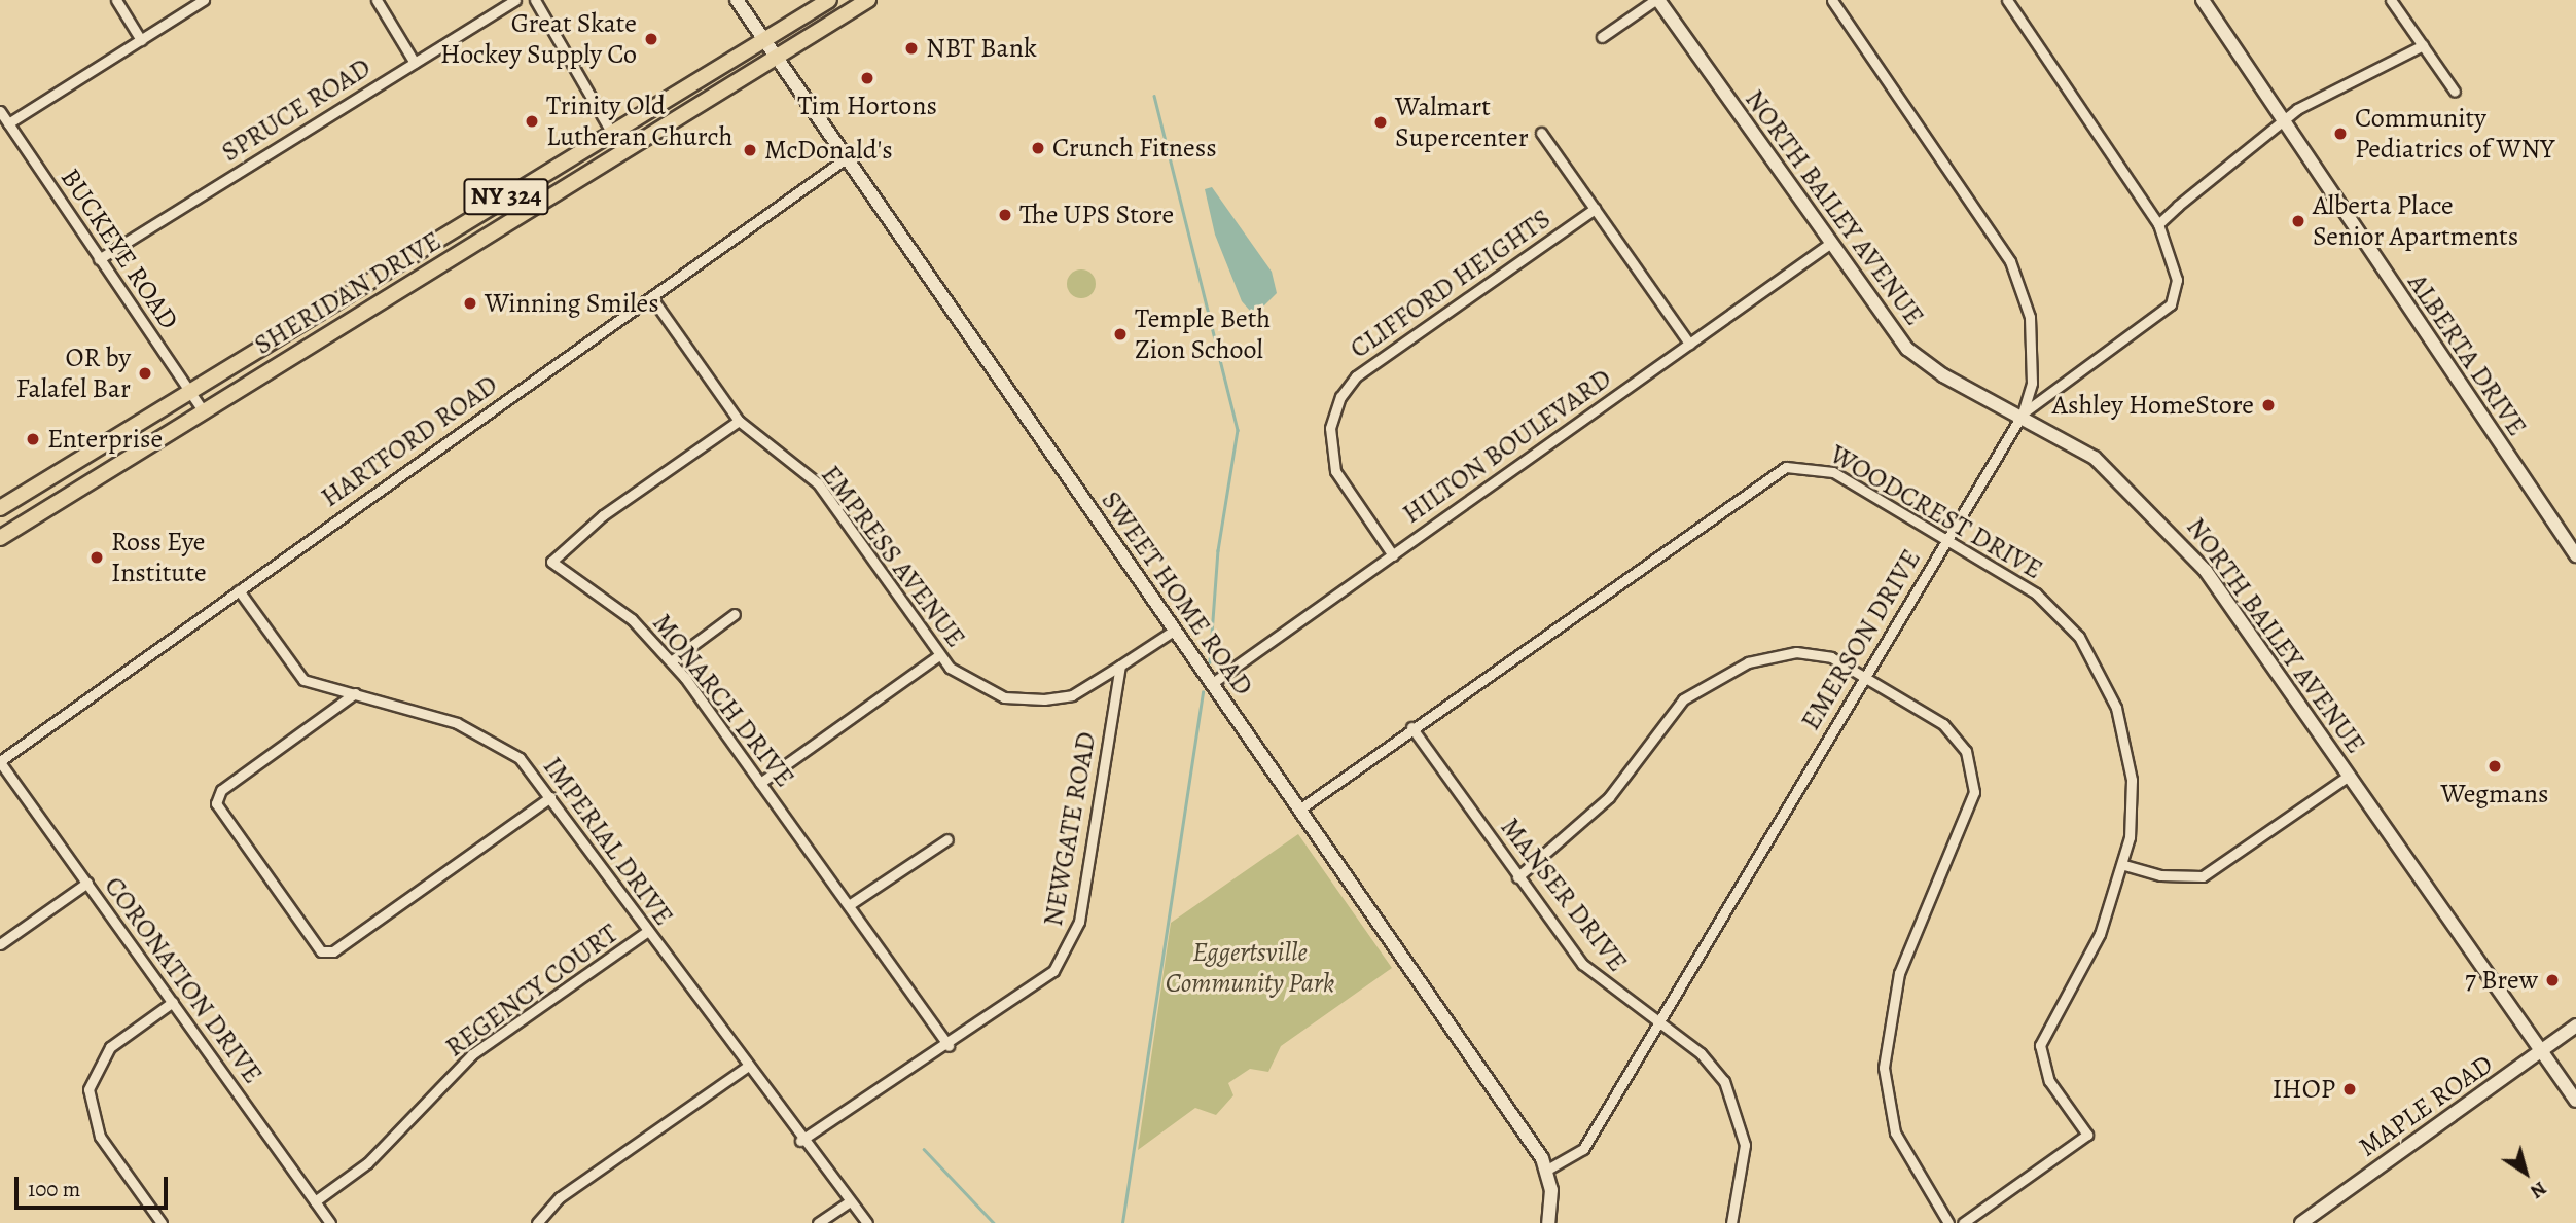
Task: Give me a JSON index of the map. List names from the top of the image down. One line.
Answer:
{"streets":{"main road":["NY 324","SHERIDAN DRIVE"],"street":["SPRUCE ROAD","NORTH BAILEY AVENUE","BUCKEYE ROAD","CLIFFORD HEIGHTS","ALBERTA DRIVE","HARTFORD ROAD","HILTON BOULEVARD","WOODCREST DRIVE","EMPRESS AVENUE","SWEET HOME ROAD","EMERSON DRIVE","MONARCH DRIVE","NEWGATE ROAD","IMPERIAL DRIVE","MANSER DRIVE","CORONATION DRIVE","REGENCY COURT","MAPLE ROAD"]},"crossings":[["SPRUCE ROAD","BUCKEYE ROAD"],["NORTH BAILEY AVENUE","HILTON BOULEVARD"],["NORTH BAILEY AVENUE","EMERSON DRIVE"],["NORTH BAILEY AVENUE","MAPLE ROAD"],["BUCKEYE ROAD","SHERIDAN DRIVE"],["CLIFFORD HEIGHTS","HILTON BOULEVARD"],["SHERIDAN DRIVE","SWEET HOME ROAD"],["HARTFORD ROAD","EMPRESS AVENUE"],["HARTFORD ROAD","SWEET HOME ROAD"],["HARTFORD ROAD","IMPERIAL DRIVE"],["HARTFORD ROAD","CORONATION DRIVE"],["HILTON BOULEVARD","SWEET HOME ROAD"],["WOODCREST DRIVE","SWEET HOME ROAD"],["WOODCREST DRIVE","EMERSON DRIVE"],["WOODCREST DRIVE","MANSER DRIVE"],["EMPRESS AVENUE","MONARCH DRIVE"],["EMPRESS AVENUE","NEWGATE ROAD"],["SWEET HOME ROAD","EMERSON DRIVE"],["EMERSON DRIVE","MANSER DRIVE"],["MONARCH DRIVE","NEWGATE ROAD"],["NEWGATE ROAD","IMPERIAL DRIVE"],["IMPERIAL DRIVE","REGENCY COURT"],["CORONATION DRIVE","REGENCY COURT"]],"parks":["Eggertsville Community Park"],"places":["Great Skate Hockey Supply Co","NBT Bank","Tim Hortons","Trinity Old Lutheran Church","Walmart Supercenter","Community Pediatrics of WNY","Crunch Fitness","McDonald's","The UPS Store","Alberta Place Senior Apartments","Winning Smiles","Temple Beth Zion School","OR by Falafel Bar","Ashley HomeStore","Enterprise","Ross Eye Institute","Wegmans","7 Brew","IHOP"],"scale_bar":"100 m","north":"bottom right"}
